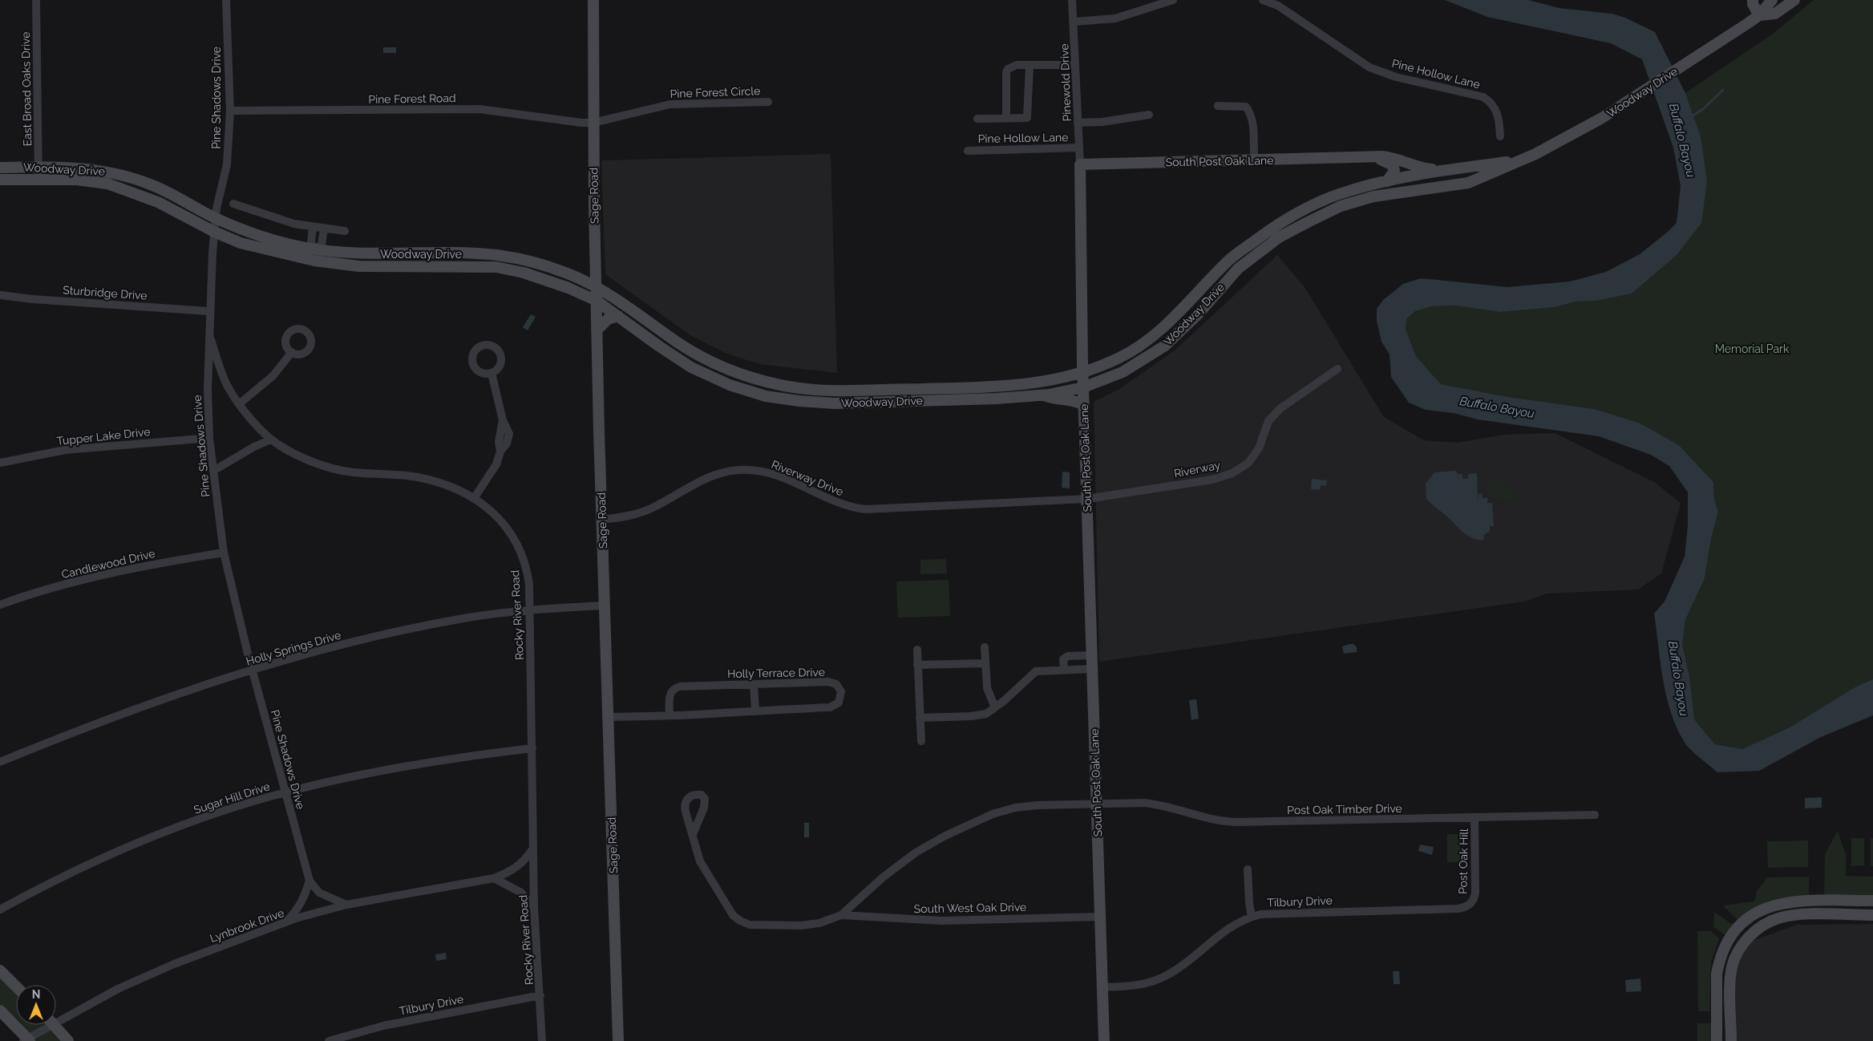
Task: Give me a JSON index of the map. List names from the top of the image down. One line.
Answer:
{"streets":{"main road":["Woodway Drive","South Post Oak Lane","Sage Road"],"street":["Pine Hollow Lane","Pinewold Drive","East Broad Oaks Drive","Pine Forest Circle","Pine Shadows Drive","Pine Forest Road","Sturbridge Drive","Tupper Lake Drive","Riverway","Riverway Drive","Candlewood Drive","Rocky River Road","Holly Springs Drive","Holly Terrace Drive","Sugar Hill Drive","Post Oak Timber Drive","Post Oak Hill","Tilbury Drive","South West Oak Drive","Lynbrook Drive"]},"crossings":[["Pine Hollow Lane","Pinewold Drive"],["Pinewold Drive","South Post Oak Lane"],["East Broad Oaks Drive","Woodway Drive"],["Pine Forest Circle","Pine Forest Road"],["Pine Forest Circle","Sage Road"],["Woodway Drive","Pine Shadows Drive"],["Woodway Drive","South Post Oak Lane"],["Woodway Drive","Sage Road"],["Pine Shadows Drive","Pine Forest Road"],["Pine Shadows Drive","Sturbridge Drive"],["Pine Shadows Drive","Tupper Lake Drive"],["Pine Shadows Drive","Candlewood Drive"],["Pine Shadows Drive","Rocky River Road"],["Pine Shadows Drive","Holly Springs Drive"],["Pine Shadows Drive","Sugar Hill Drive"],["Pine Shadows Drive","Lynbrook Drive"],["Pine Forest Road","Sage Road"],["South Post Oak Lane","Riverway"],["South Post Oak Lane","Riverway Drive"],["South Post Oak Lane","Post Oak Timber Drive"],["South Post Oak Lane","Tilbury Drive"],["South Post Oak Lane","South West Oak Drive"],["Sage Road","Riverway Drive"],["Sage Road","Holly Springs Drive"],["Sage Road","Holly Terrace Drive"],["Riverway","Riverway Drive"],["Rocky River Road","Holly Springs Drive"],["Rocky River Road","Sugar Hill Drive"],["Rocky River Road","Tilbury Drive"],["Rocky River Road","Lynbrook Drive"],["Post Oak Timber Drive","Post Oak Hill"],["Post Oak Timber Drive","South West Oak Drive"],["Post Oak Hill","Tilbury Drive"]],"water":["Buffalo Bayou"],"parks":["Memorial Park"],"north":"top"}
